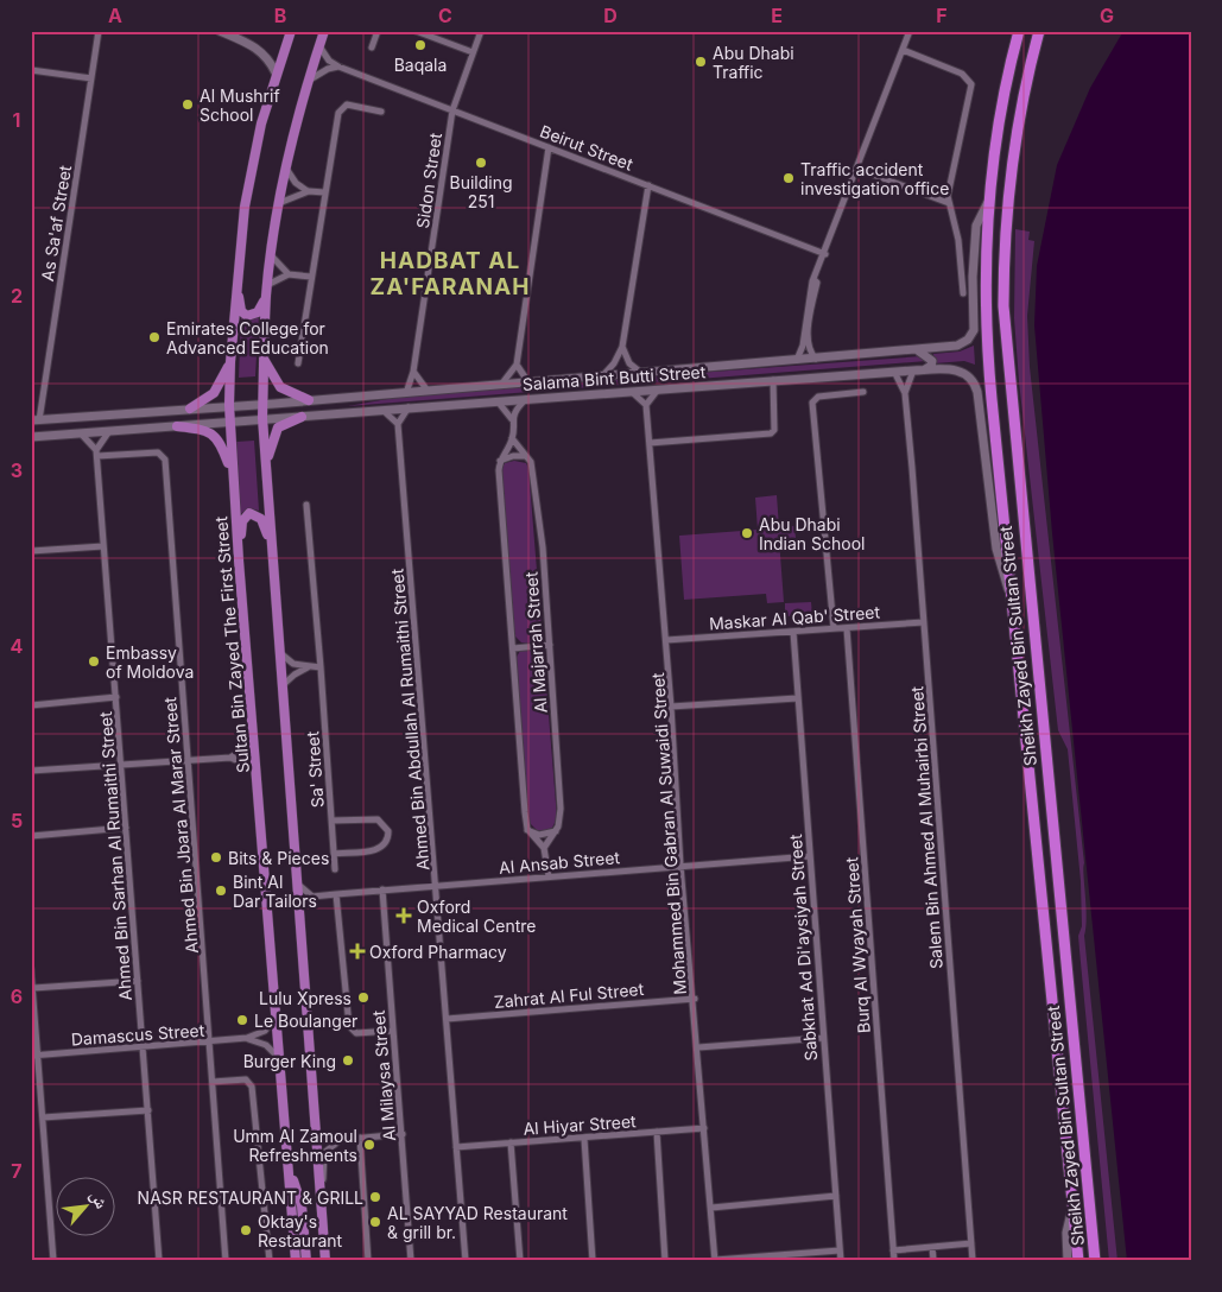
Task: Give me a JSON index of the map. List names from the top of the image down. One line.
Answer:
{"streets":{"highway":["Sheikh Zayed Bin Sultan Street"],"main road":["Salama Bint Butti Street","Sultan Bin Zayed The First Street"],"street":["Beirut Street","Sidon Street","As Sa'af Street","Maskar Al Qab' Street","Al Majarrah Street","Ahmed Bin Abdullah Al Rumaithi Street","Sa' Street","Ahmed Bin Jbara Al Marar Street","Salem Bin Ahmed Al Muhairbi Street","Mohammed Bin Gabran Al Suwaidi Street","Ahmed Bin Sarhan Al Rumaithi Street","Al Ansab Street","Burq Al Wyayah Street","Sabkhat Ad Di'aysiyah Street","Zahrat Al Ful Street","Damascus Street","Al Milaysa Street","Al Hiyar Street"]},"crossings":[["Beirut Street","Sidon Street"],["Sidon Street","Salama Bint Butti Street"],["As Sa'af Street","Salama Bint Butti Street"],["Salama Bint Butti Street","Sultan Bin Zayed The First Street"],["Salama Bint Butti Street","Sheikh Zayed Bin Sultan Street"],["Salama Bint Butti Street","Salem Bin Ahmed Al Muhairbi Street"],["Maskar Al Qab' Street","Salem Bin Ahmed Al Muhairbi Street"],["Maskar Al Qab' Street","Mohammed Bin Gabran Al Suwaidi Street"],["Maskar Al Qab' Street","Burq Al Wyayah Street"],["Maskar Al Qab' Street","Sabkhat Ad Di'aysiyah Street"],["Sultan Bin Zayed The First Street","Damascus Street"],["Ahmed Bin Abdullah Al Rumaithi Street","Al Ansab Street"],["Ahmed Bin Abdullah Al Rumaithi Street","Zahrat Al Ful Street"],["Ahmed Bin Abdullah Al Rumaithi Street","Al Hiyar Street"],["Ahmed Bin Jbara Al Marar Street","Ahmed Bin Sarhan Al Rumaithi Street"],["Ahmed Bin Jbara Al Marar Street","Damascus Street"],["Mohammed Bin Gabran Al Suwaidi Street","Al Ansab Street"],["Mohammed Bin Gabran Al Suwaidi Street","Zahrat Al Ful Street"],["Mohammed Bin Gabran Al Suwaidi Street","Al Hiyar Street"],["Ahmed Bin Sarhan Al Rumaithi Street","Damascus Street"],["Al Ansab Street","Sabkhat Ad Di'aysiyah Street"],["Al Ansab Street","Al Milaysa Street"]],"districts":["HADBAT AL ZA'FARANAH"],"places":{"other":["Baqala","Abu Dhabi Traffic","Al Mushrif School","Building 251","Traffic accident investigation office","Emirates College for Advanced Education","Abu Dhabi Indian School","Embassy of Moldova","Bits & Pieces","Bint Al Dar Tailors","Lulu Xpress","Le Boulanger","Burger King","Umm Al Zamoul Refreshments","NASR RESTAURANT & GRILL","AL SAYYAD Restaurant & grill br.","Oktay's Restaurant"],"health":["Oxford Medical Centre","Oxford Pharmacy"]},"north":"top right","grid":{"columns":["A","B","C","D","E","F","G"],"rows":["1","2","3","4","5","6","7"]}}
